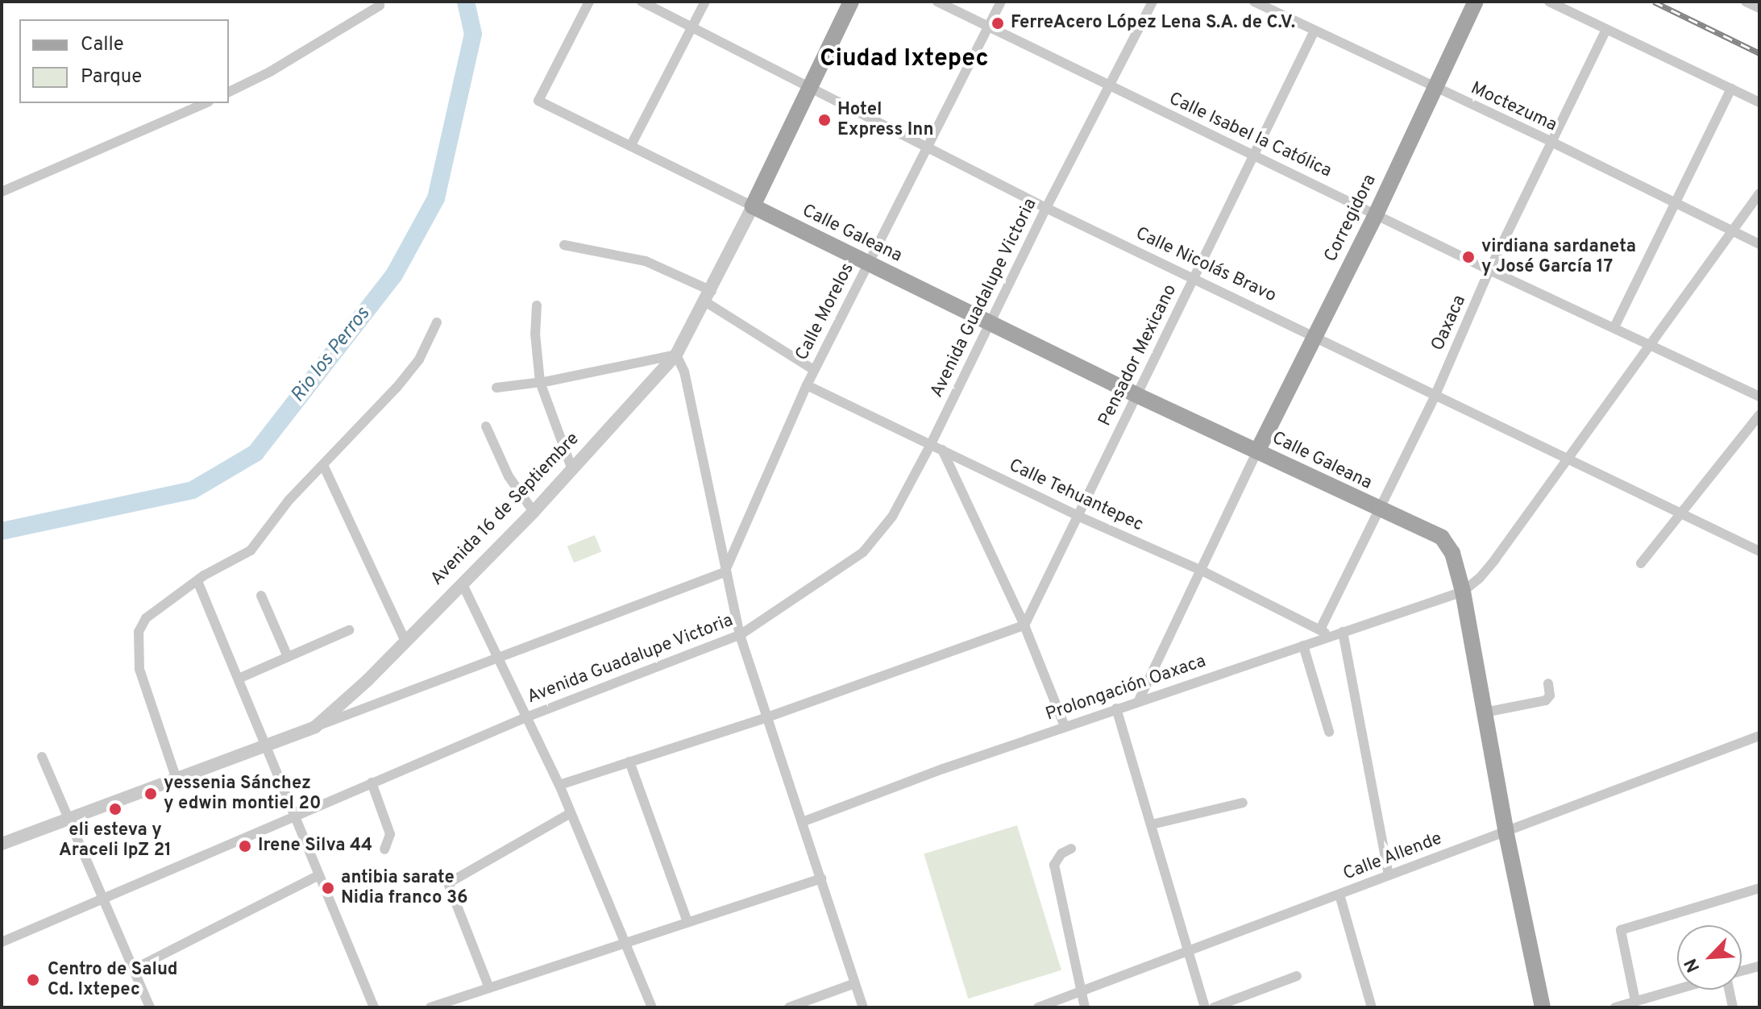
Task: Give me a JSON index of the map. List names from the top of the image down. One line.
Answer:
{"streets":{"main road":["Corregidora","Calle Galeana","Avenida 16 de Septiembre"],"street":["Moctezuma","Calle Isabel la Católica","Calle Nicolás Bravo","Avenida Guadalupe Victoria","Calle Morelos","Oaxaca","Pensador Mexicano","Calle Tehuantepec","Prolongación Oaxaca","Calle Allende"]},"crossings":[["Moctezuma","Corregidora"],["Moctezuma","Oaxaca"],["Moctezuma","Pensador Mexicano"],["Calle Isabel la Católica","Corregidora"],["Calle Isabel la Católica","Avenida Guadalupe Victoria"],["Calle Isabel la Católica","Calle Morelos"],["Calle Isabel la Católica","Oaxaca"],["Calle Isabel la Católica","Pensador Mexicano"],["Corregidora","Calle Galeana"],["Corregidora","Calle Nicolás Bravo"],["Calle Galeana","Avenida Guadalupe Victoria"],["Calle Galeana","Calle Morelos"],["Calle Galeana","Oaxaca"],["Calle Galeana","Pensador Mexicano"],["Calle Galeana","Avenida 16 de Septiembre"],["Calle Galeana","Prolongación Oaxaca"],["Calle Galeana","Calle Allende"],["Calle Nicolás Bravo","Avenida Guadalupe Victoria"],["Calle Nicolás Bravo","Calle Morelos"],["Calle Nicolás Bravo","Oaxaca"],["Calle Nicolás Bravo","Pensador Mexicano"],["Calle Nicolás Bravo","Avenida 16 de Septiembre"],["Avenida Guadalupe Victoria","Calle Tehuantepec"],["Calle Morelos","Calle Tehuantepec"],["Oaxaca","Calle Tehuantepec"],["Pensador Mexicano","Calle Tehuantepec"],["Calle Tehuantepec","Prolongación Oaxaca"]],"districts":["Ciudad Ixtepec"],"water":["Rio los Perros"],"places":["FerreAcero López Lena S.A. de C.V.","Hotel Express Inn","virdiana sardaneta y José García 17","yessenia Sánchez y edwin montiel 20","eli esteva y Araceli lpZ 21","Irene Silva 44","antibia sarate Nidia franco 36","Centro de Salud Cd. Ixtepec"],"legend":["Calle","Parque"],"north":"bottom left"}
